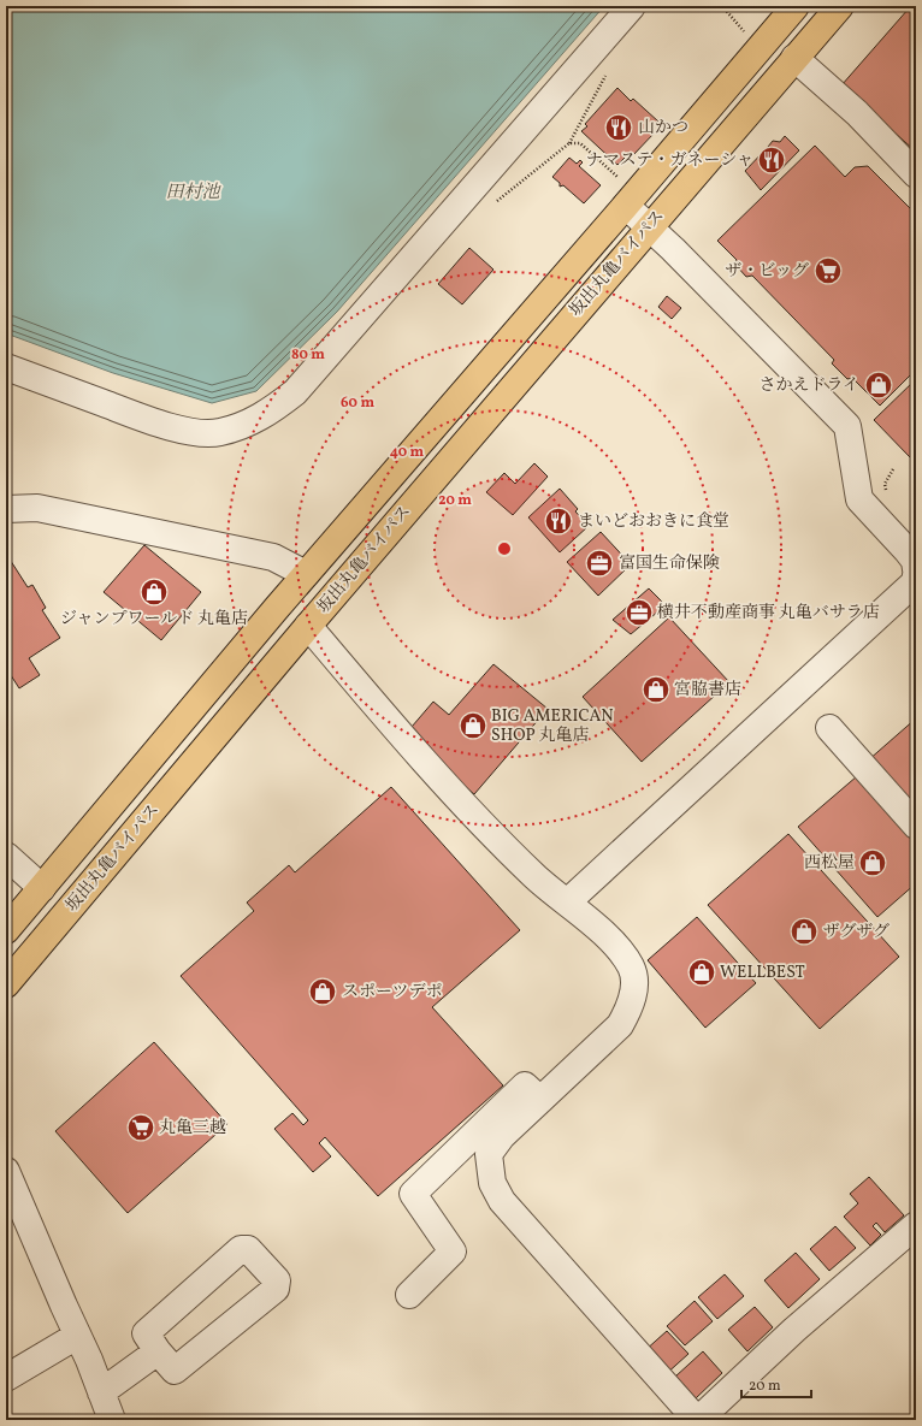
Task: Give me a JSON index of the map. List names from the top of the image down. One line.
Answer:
{"streets":{"highway":["坂出丸亀バイパス"]},"water":["田村池"],"places":{"restaurant":["山かつ","ナマステ・ガネーシャ","まいどおおきに食堂"],"supermarket":["ザ・ビッグ","丸亀三越"],"shop":["さかえドライ","ジャンプワールド 丸亀店","宮脇書店","BIG AMERICAN SHOP 丸亀店","西松屋","ザグザグ","WELLBEST","スポーツデポ"],"office":["富国生命保険","横井不動産商事 丸亀バサラ店"]},"scale_bar":"20 m","rings":["80 m","60 m","40 m","20 m"]}
